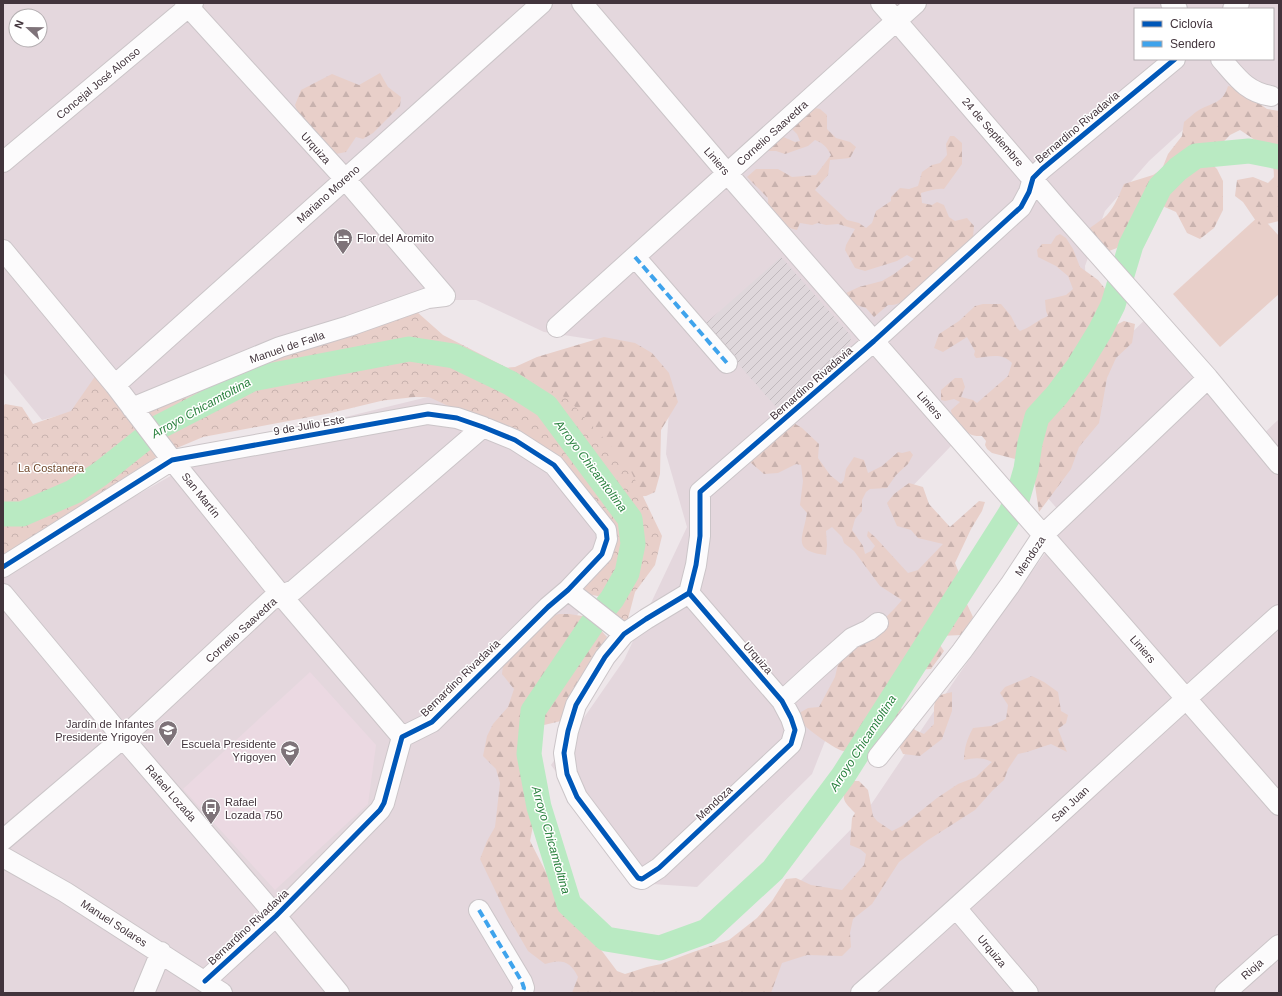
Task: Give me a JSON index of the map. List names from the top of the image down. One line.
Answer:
{"streets":{"street":["Concejal José Alonso","Bernardino Rivadavia","24 de Septiembre","Cornelio Saavedra","Urquiza","Liniers","Mariano Moreno","Manuel de Falla","9 de Julio Este","San Martín","Mendoza","Rafael Lozada","San Juan","Manuel Solares","Rioja"]},"crossings":[["Concejal José Alonso","Urquiza"],["Bernardino Rivadavia","24 de Septiembre"],["Bernardino Rivadavia","Urquiza"],["Bernardino Rivadavia","Liniers"],["Bernardino Rivadavia","9 de Julio Este"],["Bernardino Rivadavia","San Martín"],["Bernardino Rivadavia","Rafael Lozada"],["Bernardino Rivadavia","Manuel Solares"],["24 de Septiembre","Cornelio Saavedra"],["24 de Septiembre","Mendoza"],["Cornelio Saavedra","Liniers"],["Cornelio Saavedra","9 de Julio Este"],["Cornelio Saavedra","San Martín"],["Cornelio Saavedra","Rafael Lozada"],["Urquiza","Mariano Moreno"],["Urquiza","Manuel de Falla"],["Urquiza","Mendoza"],["Urquiza","San Juan"],["Liniers","Mendoza"],["Liniers","San Juan"],["Mariano Moreno","San Martín"],["Manuel de Falla","San Martín"],["9 de Julio Este","San Martín"]],"water":["Arroyo Chicamtoltina"],"parks":["La Costanera"],"places":{"hotel":["Flor del Aromito"],"school or university":["Jardín de Infantes Presidente Yrigoyen","Escuela Presidente Yrigoyen"],"bus stop":["Rafael Lozada 750"]},"legend":["Ciclovía","Sendero"],"north":"left"}
